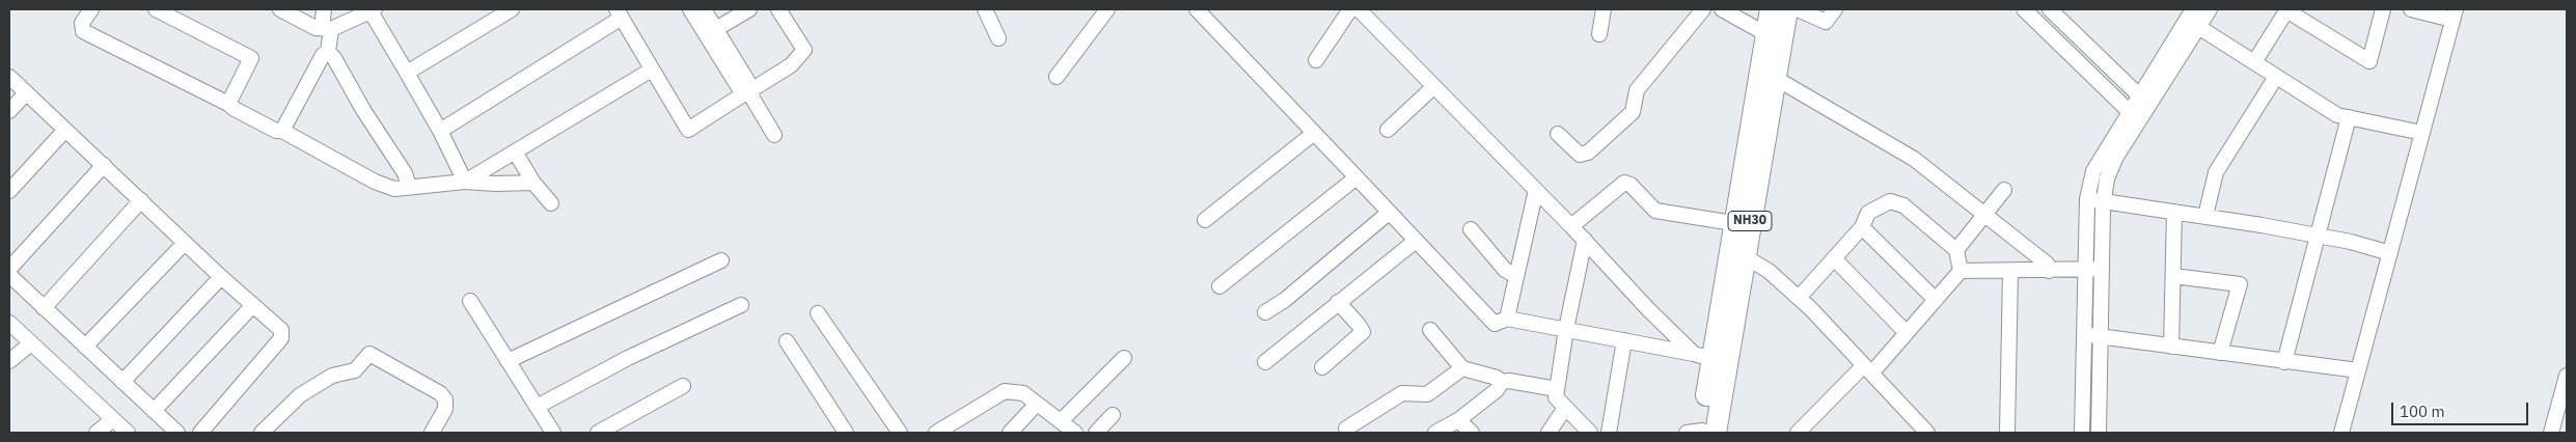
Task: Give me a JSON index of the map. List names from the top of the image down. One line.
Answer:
{"streets":{"highway":["NH30"]},"scale_bar":"100 m"}
